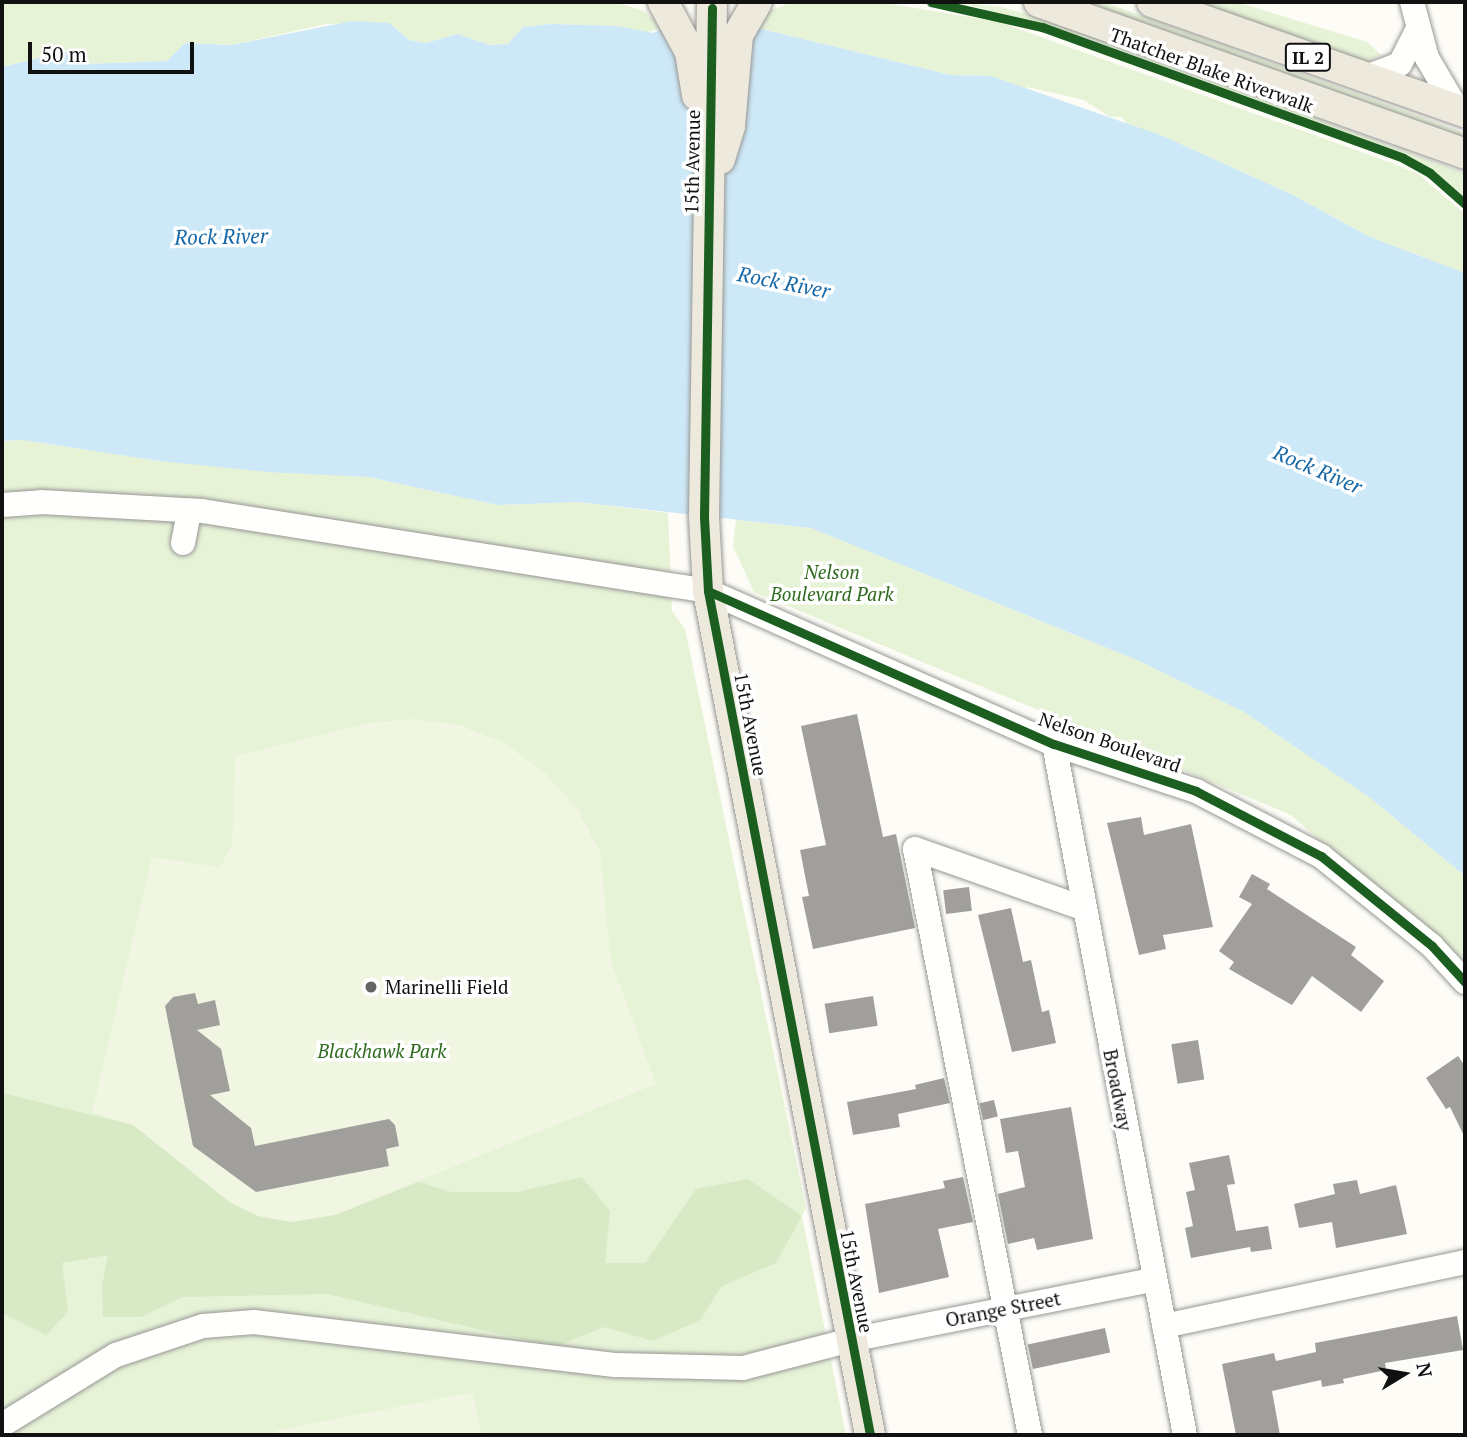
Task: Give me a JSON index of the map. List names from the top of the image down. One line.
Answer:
{"streets":{"main road":["IL 2","15th Avenue"],"street":["Nelson Boulevard","Broadway","Orange Street"],"cycle path":["Thatcher Blake Riverwalk"]},"crossings":[["15th Avenue","Nelson Boulevard"],["15th Avenue","Orange Street"],["Nelson Boulevard","Broadway"],["Broadway","Orange Street"]],"water":["Rock River"],"parks":["Nelson Boulevard Park","Blackhawk Park"],"places":["Marinelli Field"],"scale_bar":"50 m","north":"right"}
